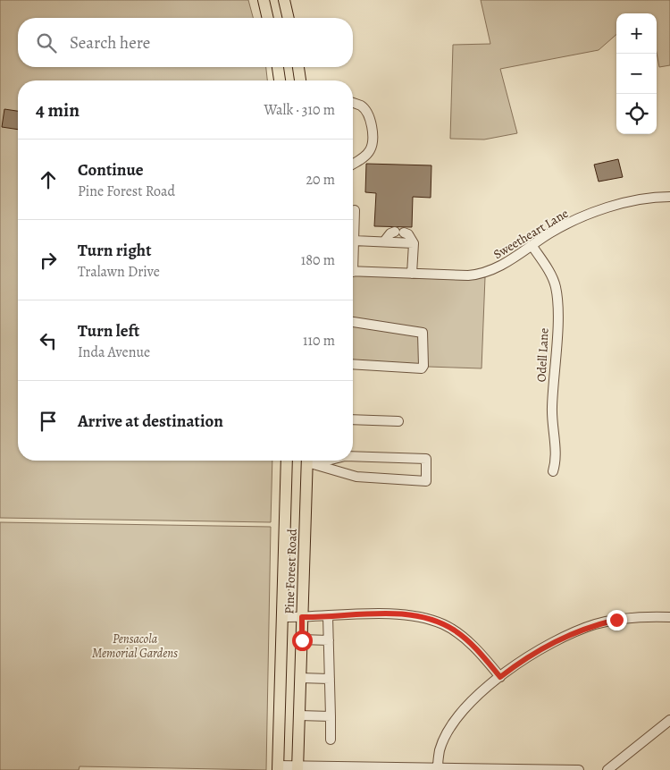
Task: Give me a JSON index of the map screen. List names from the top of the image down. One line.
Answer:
{"streets":{"main road":["Pine Forest Road"],"street":["Sweetheart Lane","Odell Lane"]},"crossings":[["Sweetheart Lane","Odell Lane"]],"parks":["Pensacola Memorial Gardens"],"page":{"map_buttons":["+","−"],"search":"Search here","heading":["4 min","Walk · 310 m"],"list":[["Continue","Pine Forest Road","20 m"],["Turn right","Tralawn Drive","180 m"],["Turn left","Inda Avenue","110 m"],"Arrive at destination"]}}
